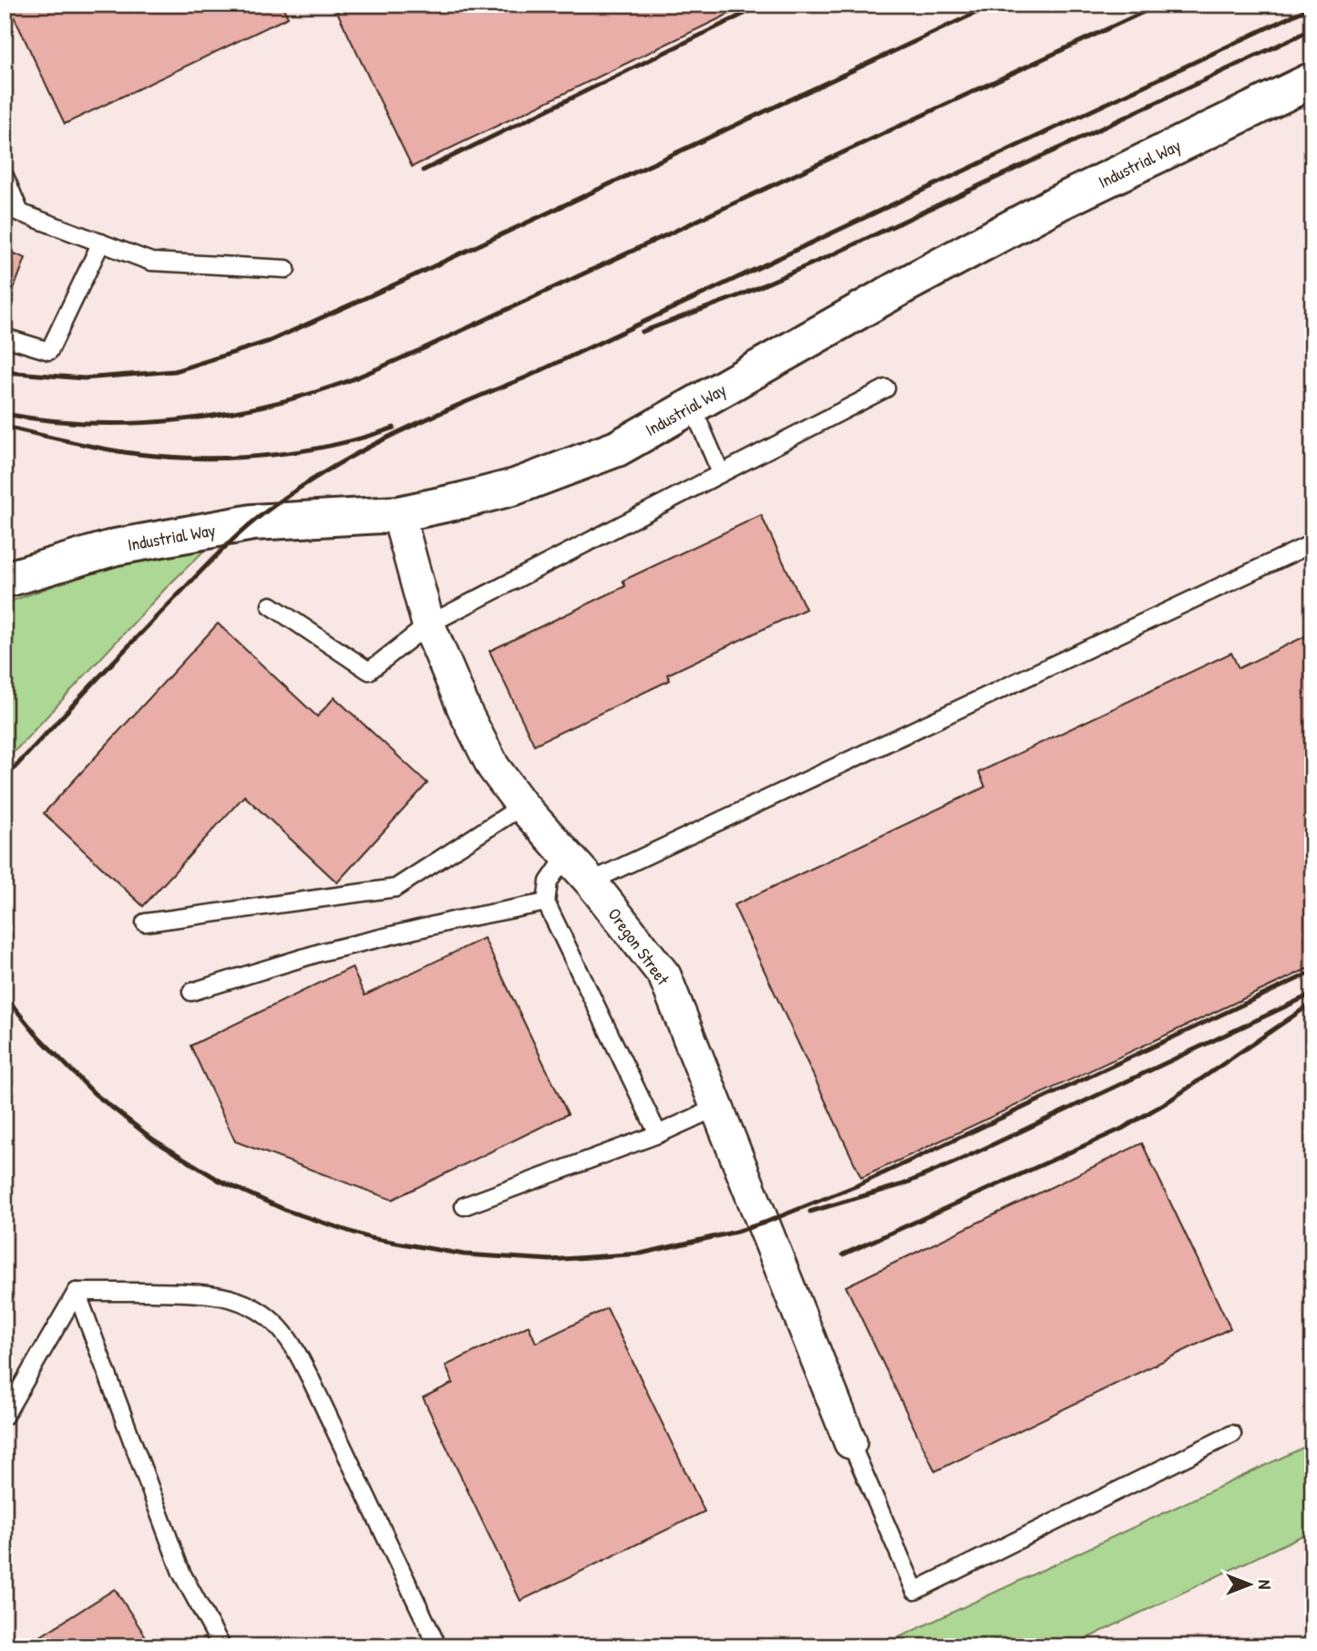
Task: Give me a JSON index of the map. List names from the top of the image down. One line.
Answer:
{"streets":{"street":["Industrial Way","Oregon Street"]},"crossings":[["Industrial Way","Oregon Street"]],"north":"right"}
